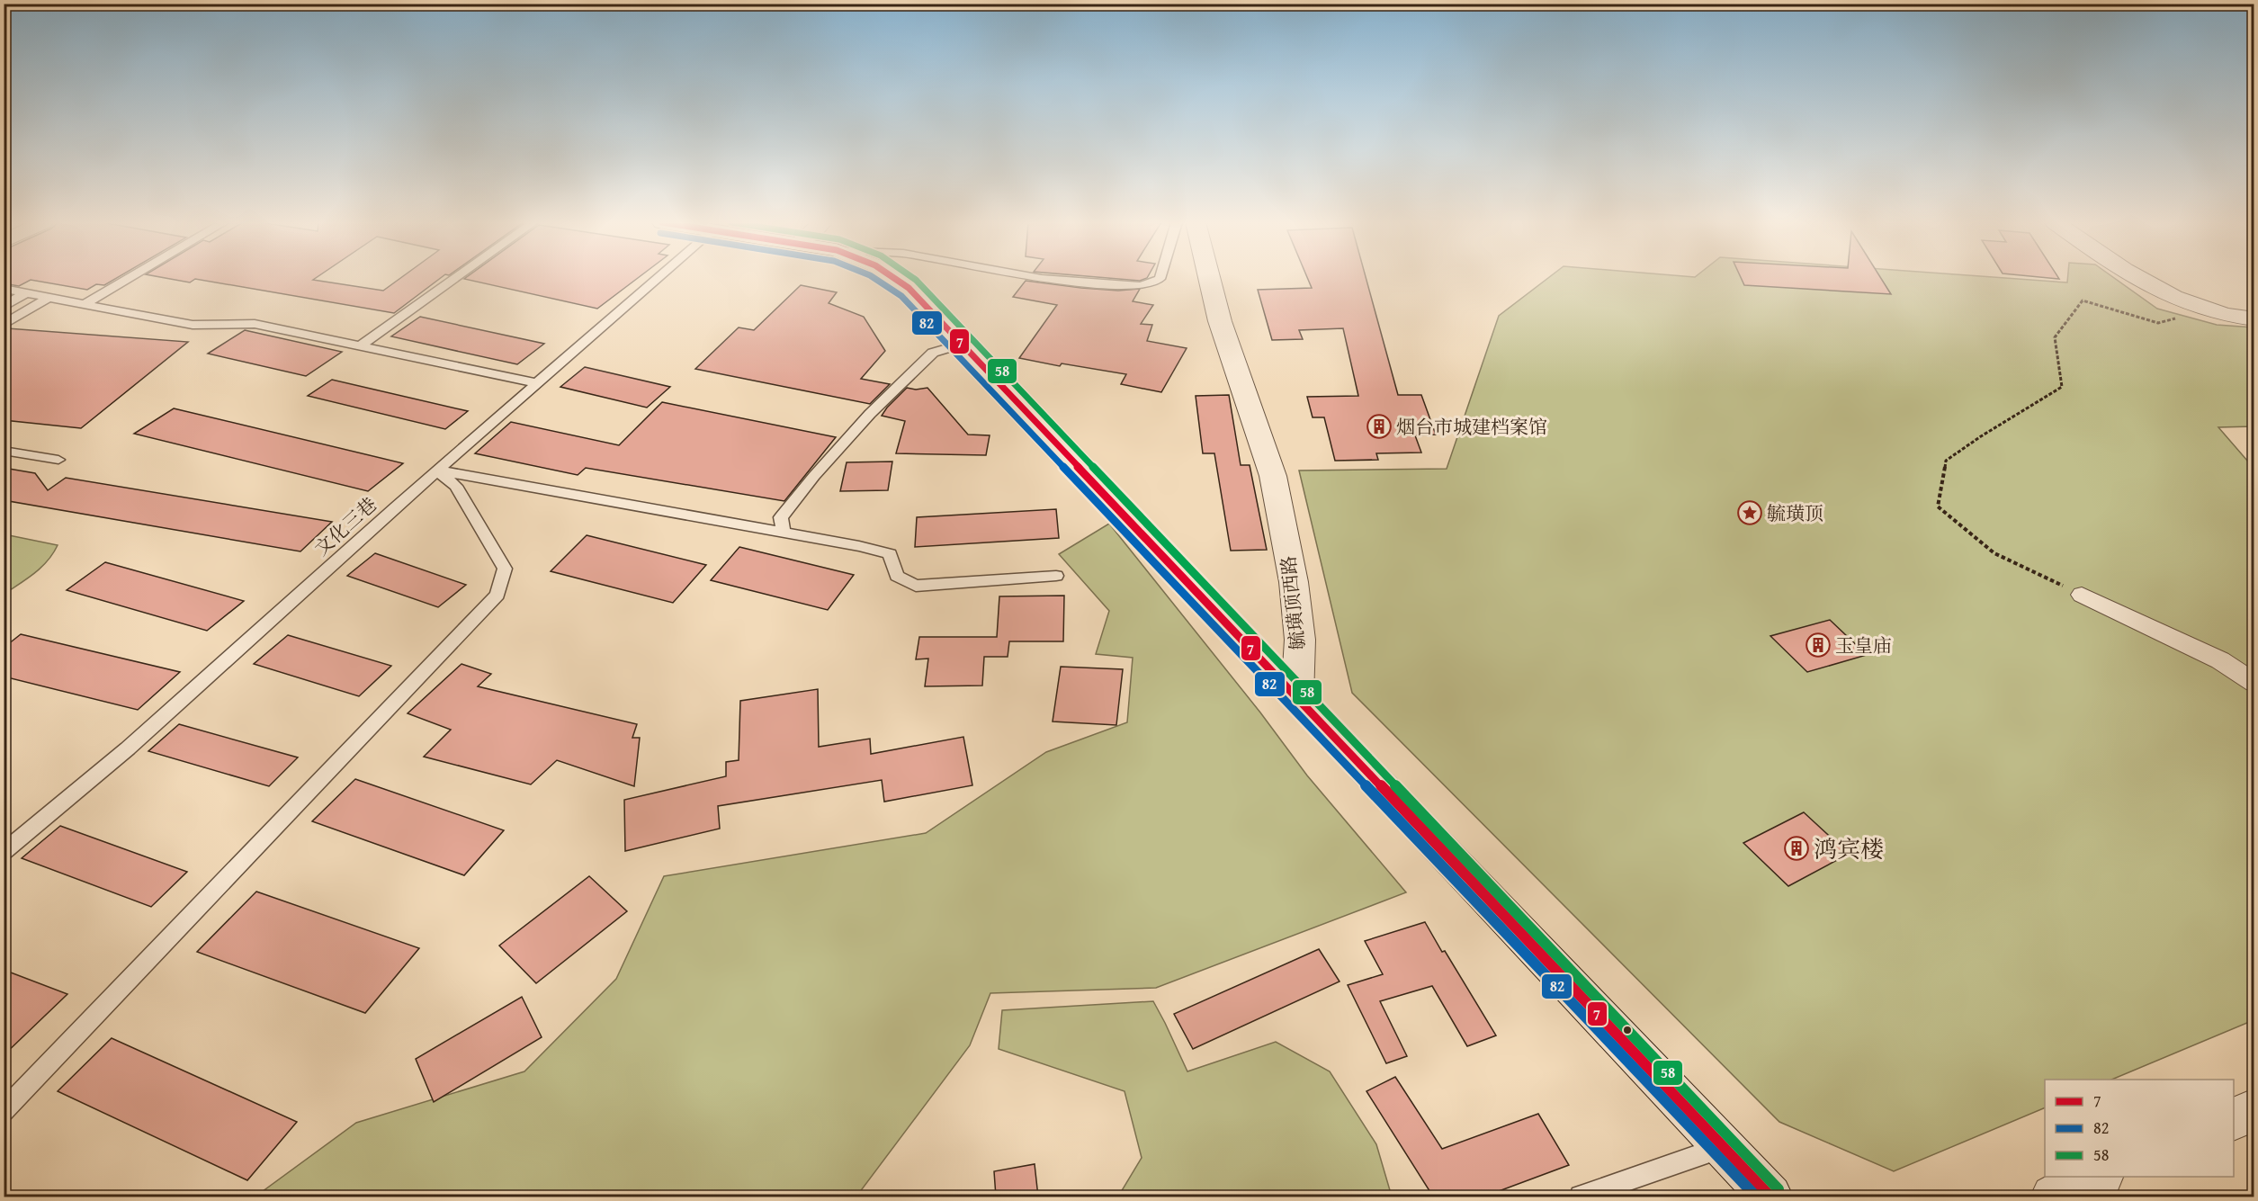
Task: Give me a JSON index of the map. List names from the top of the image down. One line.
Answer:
{"streets":{"main road":["毓璜顶西路"],"lane":["文化三巷"]},"places":{"building":["烟台市城建档案馆","玉皇庙","鸿宾楼"],"place":["毓璜顶"]},"lines":["transit line 7","transit line 82","transit line 58"],"legend":["7","82","58"]}
